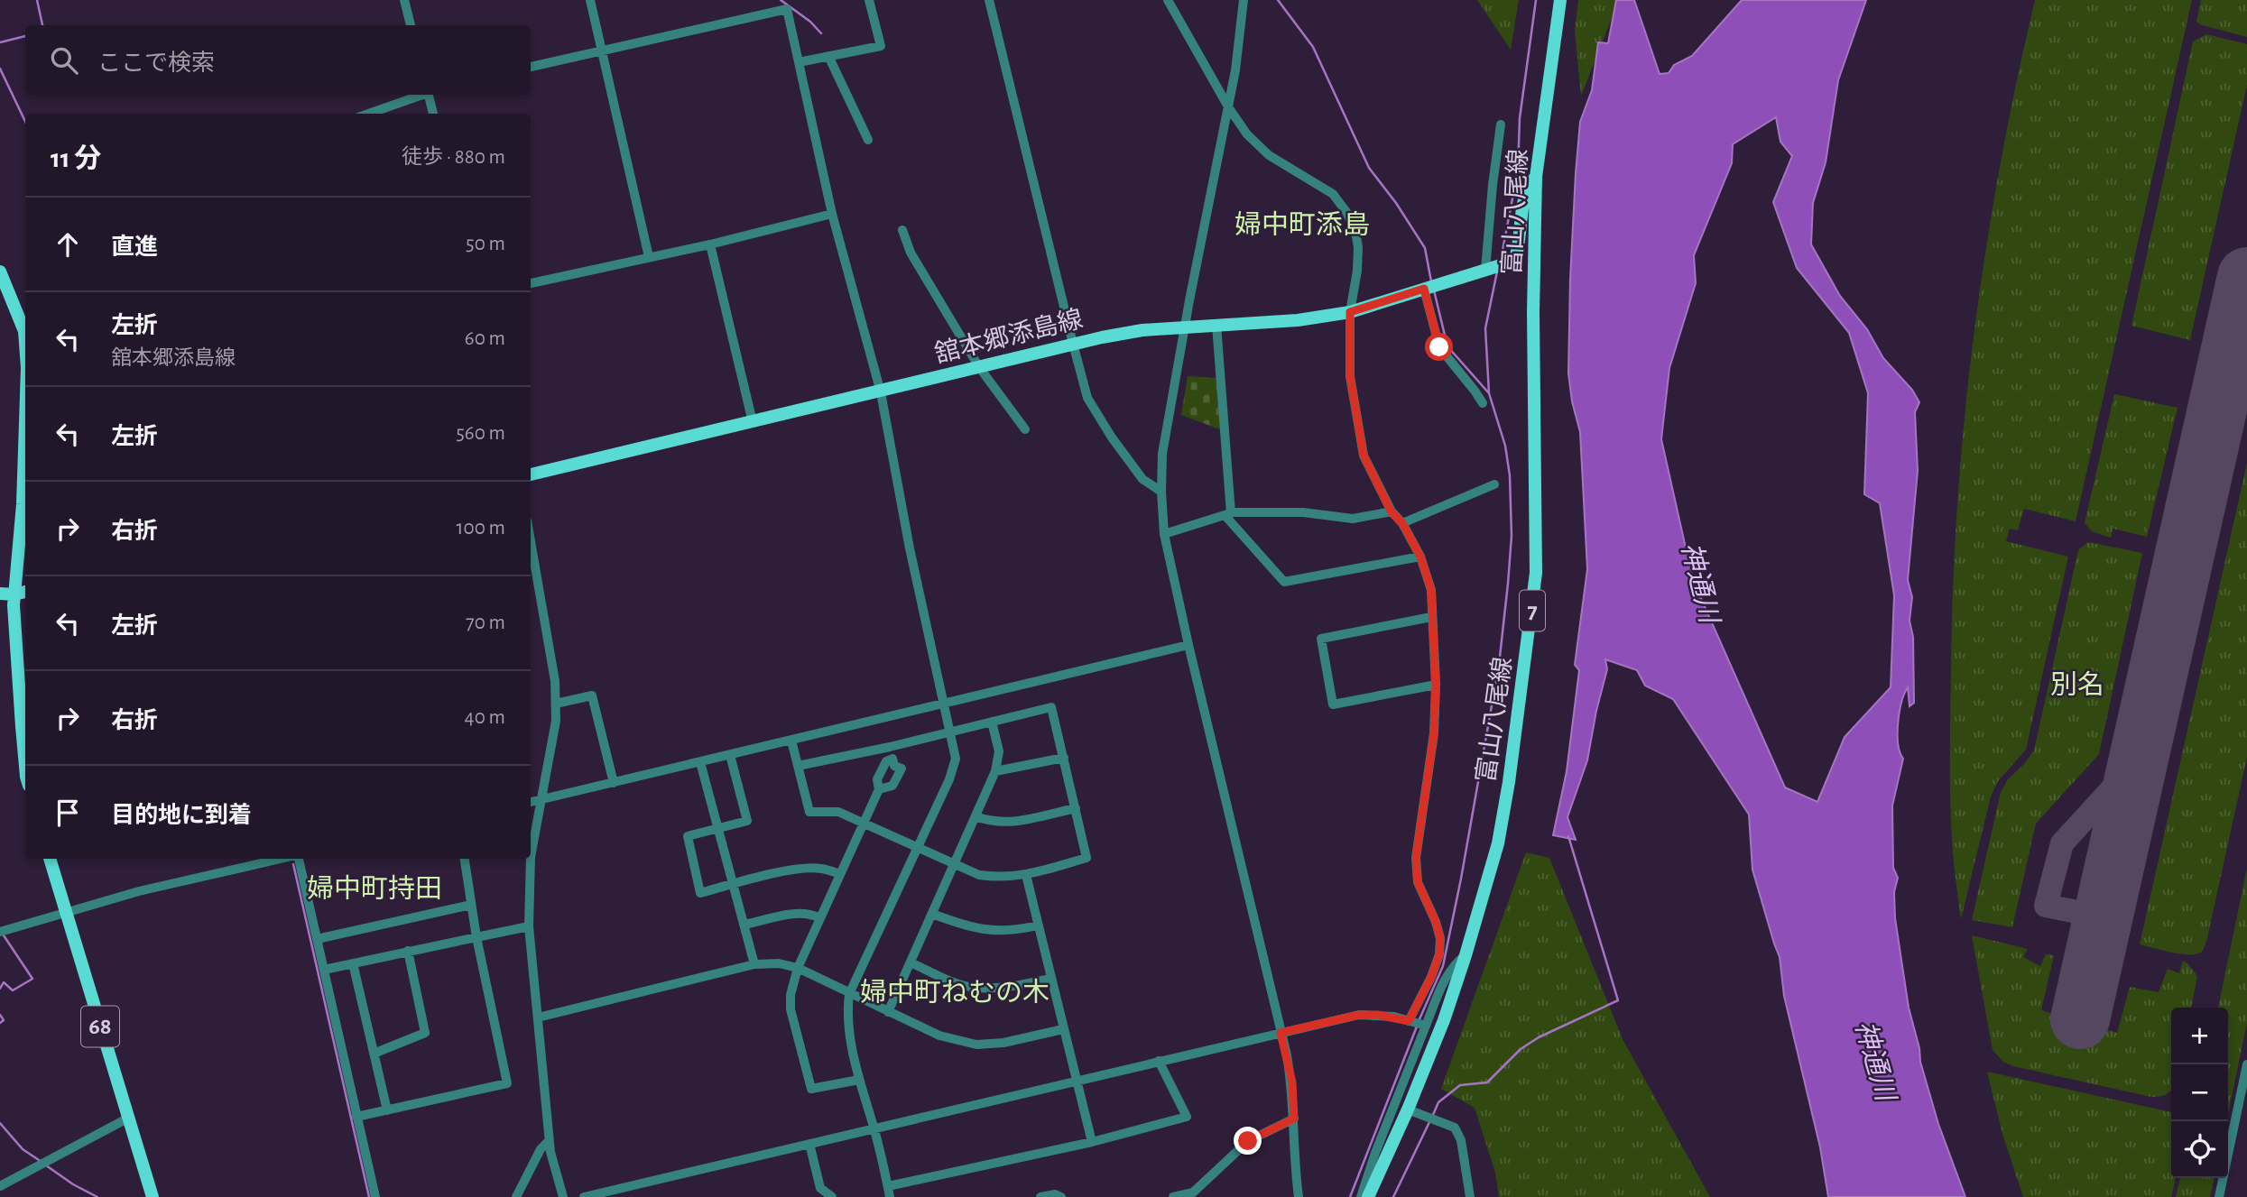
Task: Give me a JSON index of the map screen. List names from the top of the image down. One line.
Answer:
{"streets":{"main road":["富山八尾線","舘本郷添島線","7","68"]},"districts":["婦中町添島","別名","婦中町持田","婦中町ねむの木"],"water":["神通川"],"page":{"search":"ここで検索","heading":["11 分","徒歩 · 880 m"],"list":[["直進","50 m"],["左折","舘本郷添島線","60 m"],["左折","560 m"],["右折","100 m"],["左折","70 m"],["右折","40 m"],"目的地に到着"],"map_buttons":["+","−"]}}
